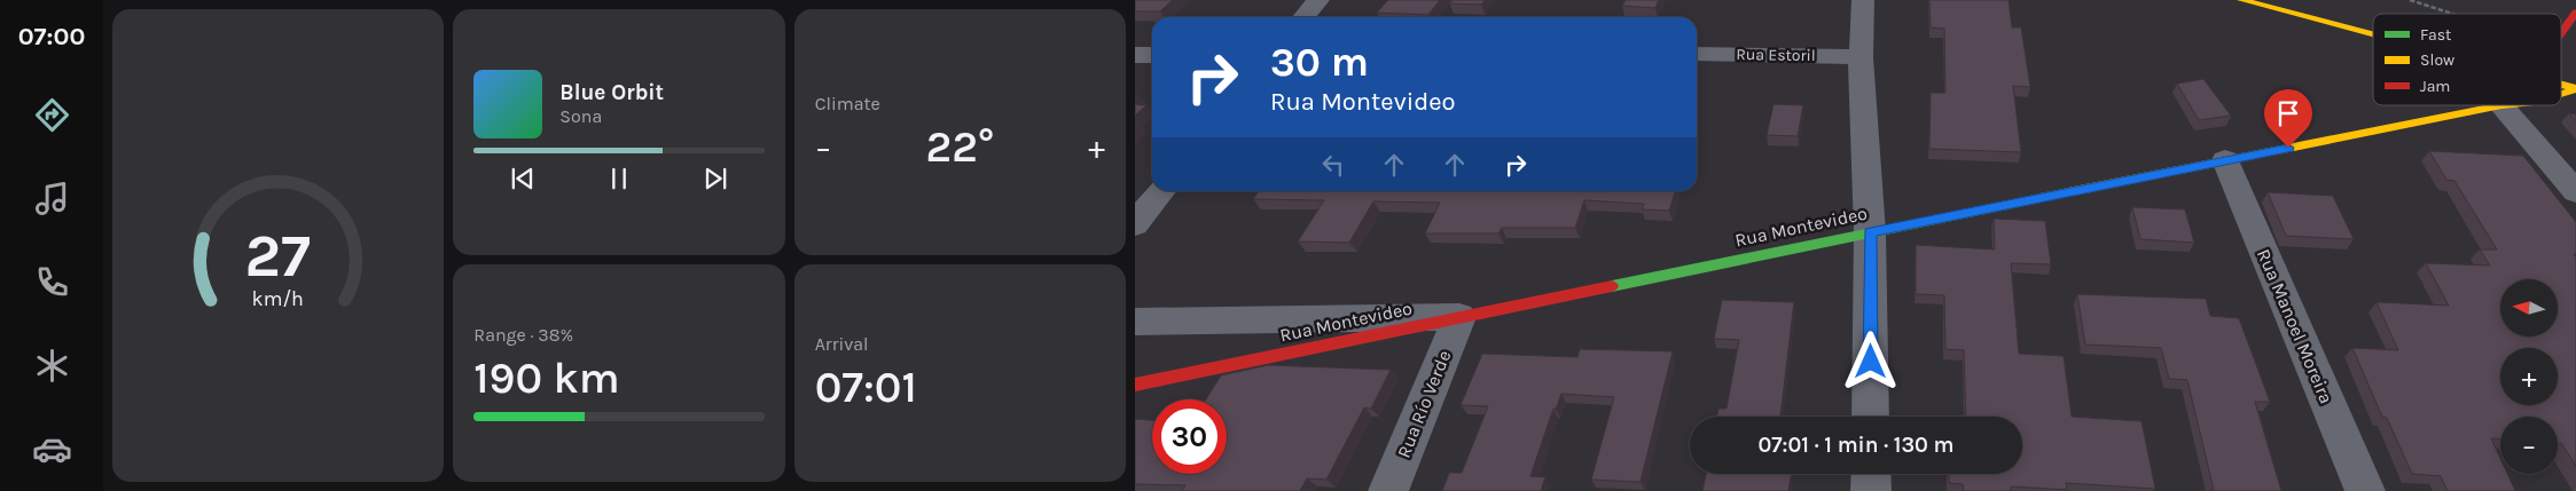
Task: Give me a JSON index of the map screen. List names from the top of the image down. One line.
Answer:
{"streets":{"street":["Rua Estoril","Rua Montevideo","Rua Manoel Moreira","Rua Río Verde"]},"crossings":[["Rua Montevideo","Rua Manoel Moreira"],["Rua Montevideo","Rua Río Verde"]],"legend":["Fast","Slow","Jam"],"north":"left","page":{"tabs":"07:00","tile":["Climate",["Range · 38%","190 km"],["Arrival","07:01"]],"turn":["30 m","Rua Montevideo"],"song":["Blue Orbit","Sona"],"heat":["−","22°","+"],"map_buttons":["+","−"],"limit":"30","trip":"07:01 · 1 min · 130 m","gauge":["27","km/h"]}}
